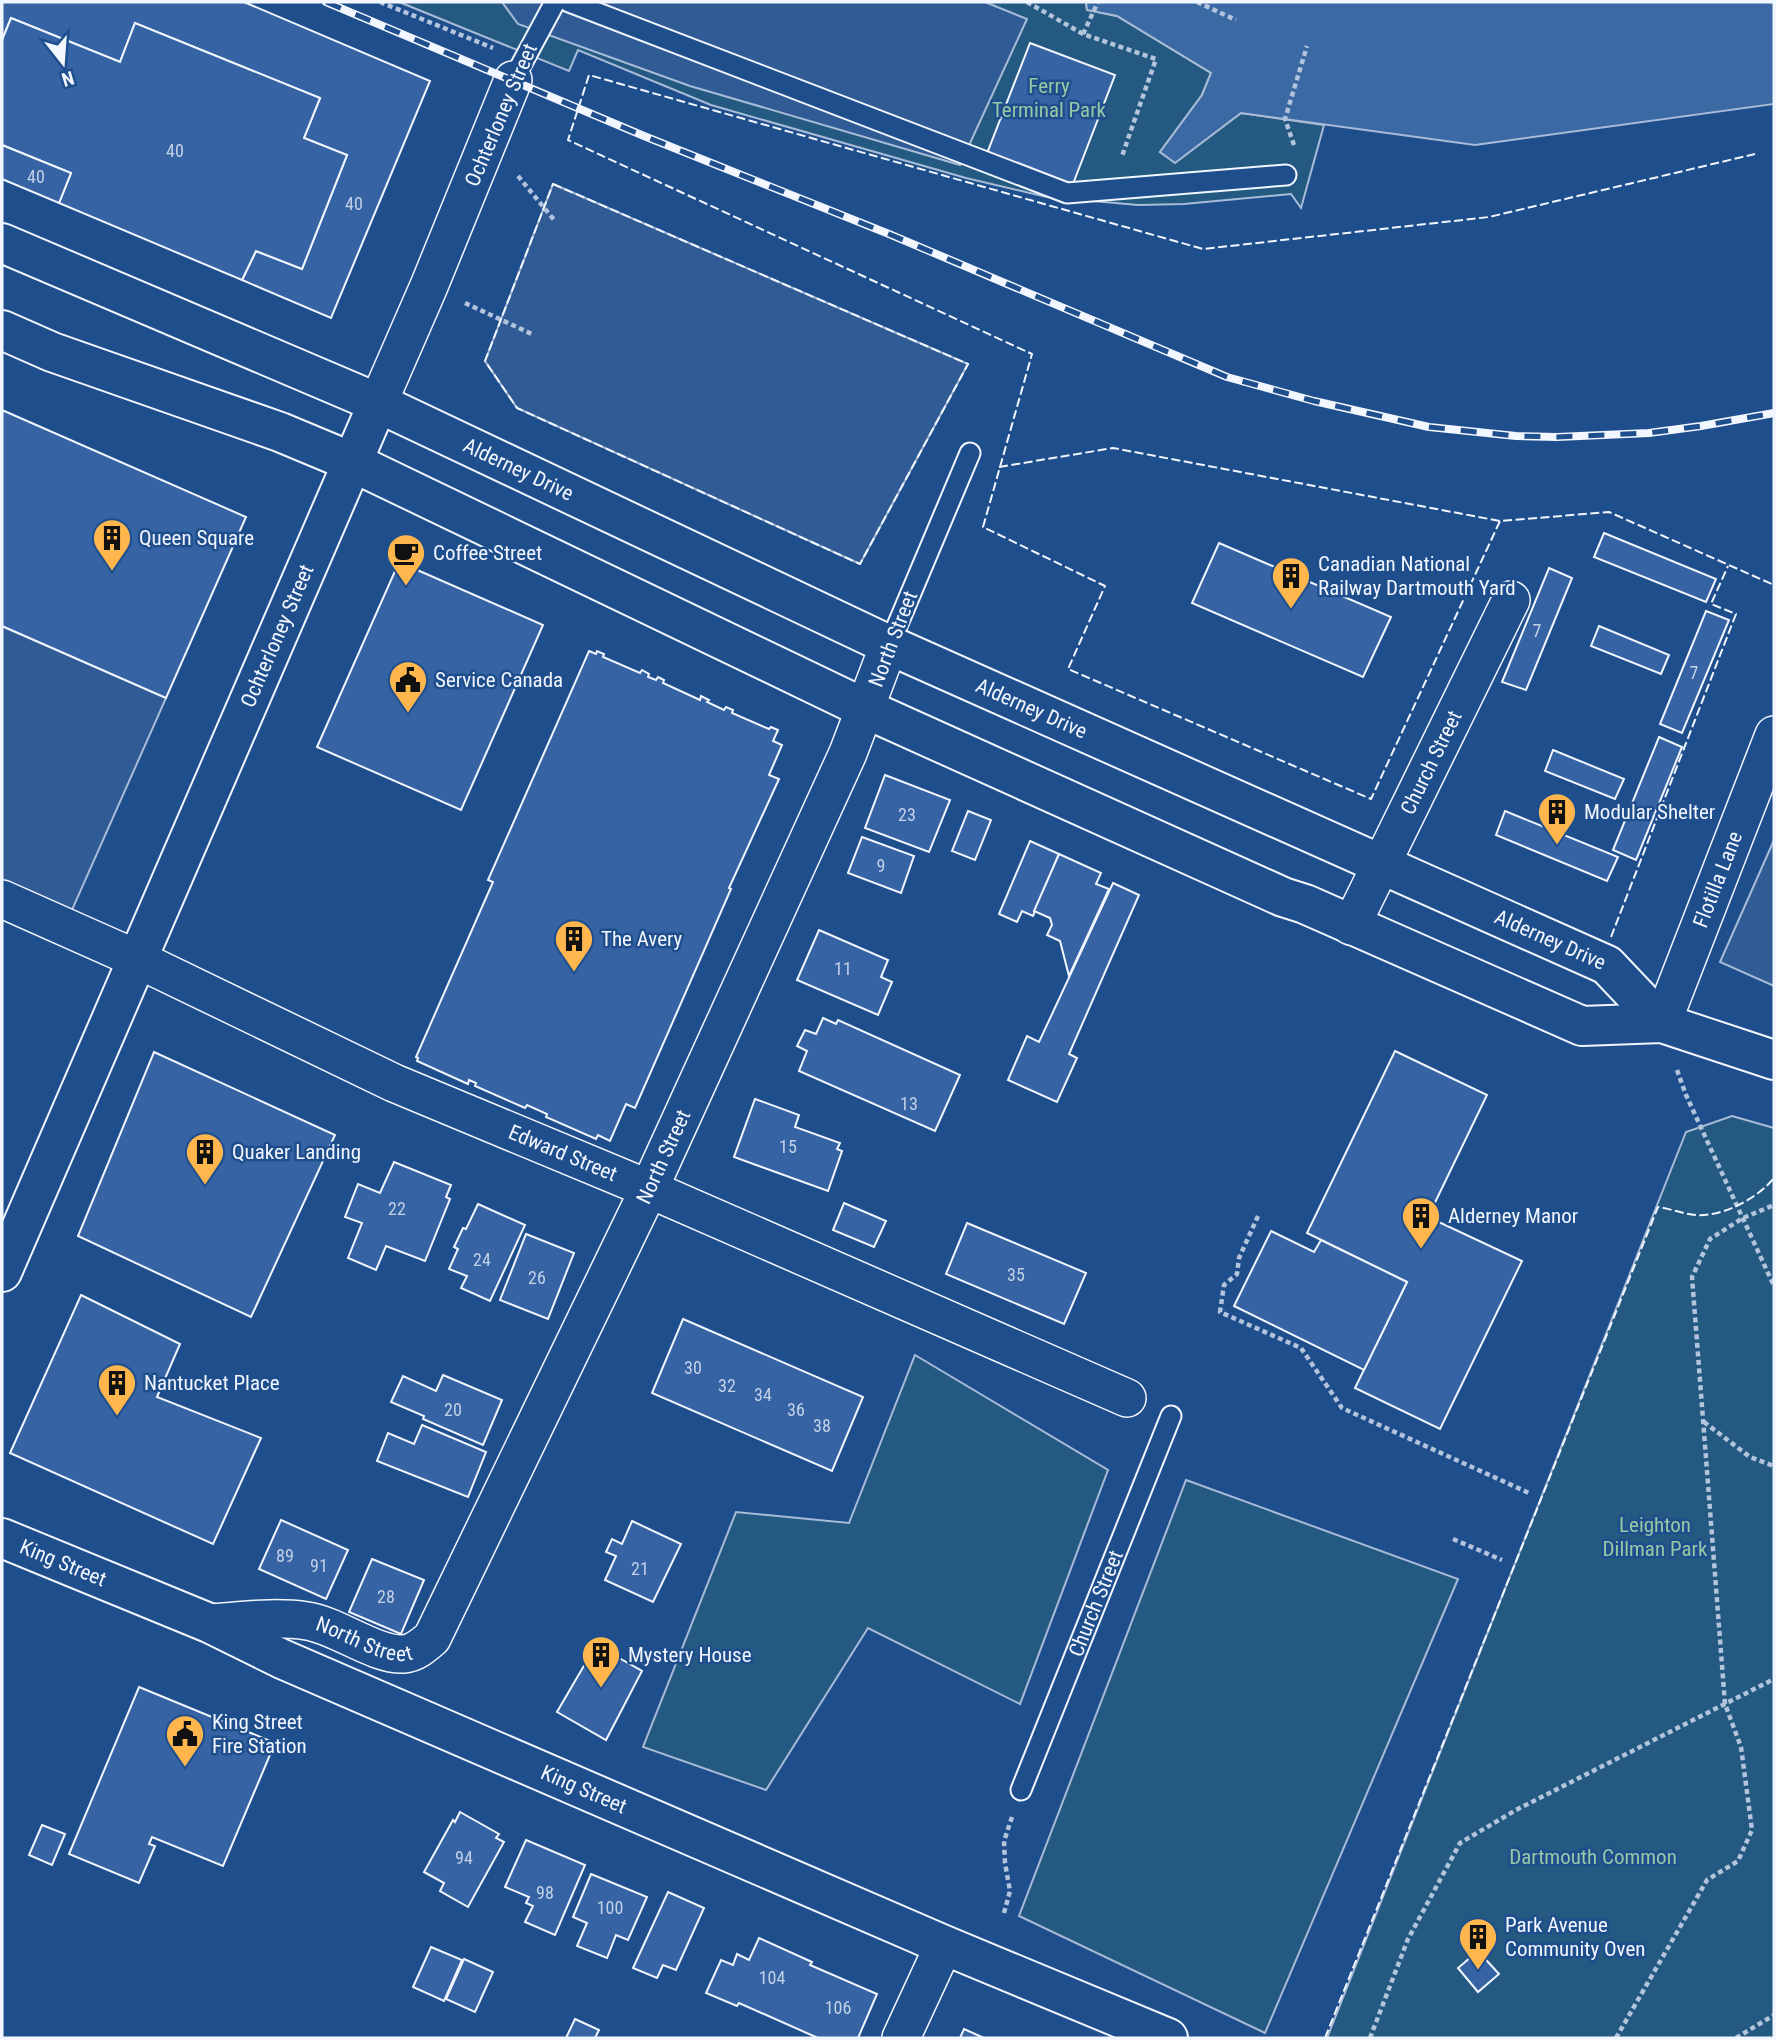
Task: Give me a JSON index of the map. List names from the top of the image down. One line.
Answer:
{"streets":{"main road":["Ochterloney Street","Alderney Drive","King Street"],"street":["North Street","Church Street","Flotilla Lane","Edward Street"]},"crossings":[["Ochterloney Street","Alderney Drive"],["Ochterloney Street","Edward Street"],["Alderney Drive","North Street"],["Alderney Drive","Church Street"],["Alderney Drive","Flotilla Lane"],["North Street","Edward Street"],["North Street","King Street"]],"parks":["Ferry Terminal Park","Leighton Dillman Park","Dartmouth Common"],"places":{"building":["Queen Square","Canadian National Railway Dartmouth Yard","Modular Shelter","The Avery","Quaker Landing","Alderney Manor","Nantucket Place","Mystery House","Park Avenue Community Oven"],"cafe":["Coffee Street"],"public building":["Service Canada","King Street Fire Station"]},"house_numbers":["40","40","40","7","7","23","9","11","13","15","22","24","35","26","30","32","34","20","36","38","89","91","21","28","94","98","100","104","106"],"north":"bottom"}
